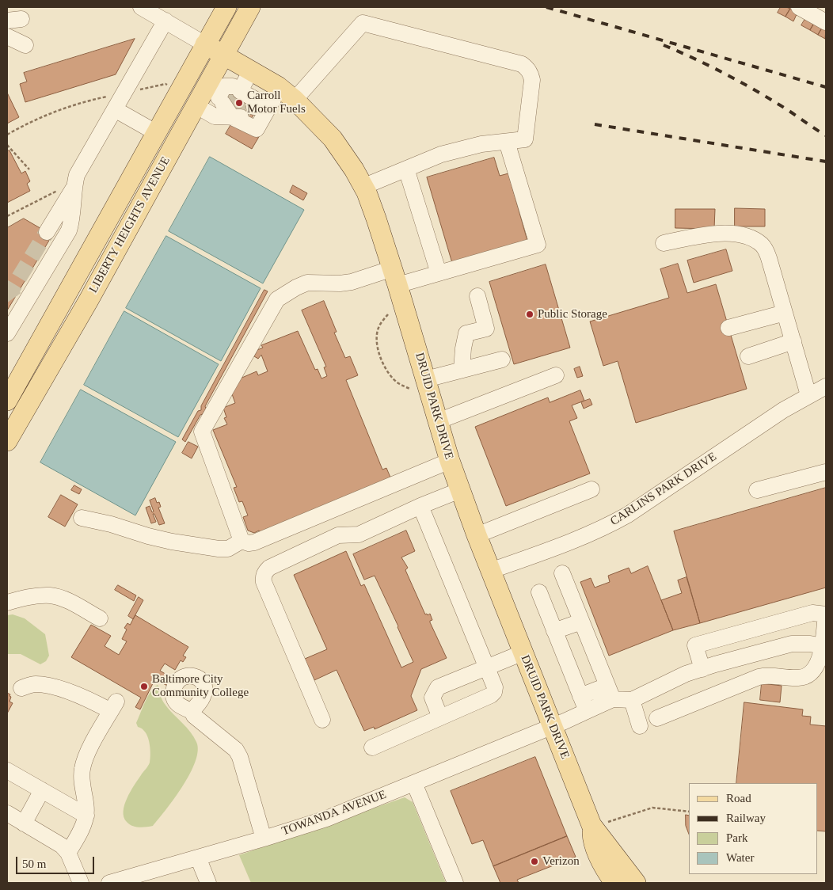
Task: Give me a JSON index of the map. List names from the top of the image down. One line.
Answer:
{"streets":{"main road":["LIBERTY HEIGHTS AVENUE","DRUID PARK DRIVE"],"street":["CARLINS PARK DRIVE","TOWANDA AVENUE"]},"crossings":[["LIBERTY HEIGHTS AVENUE","DRUID PARK DRIVE"],["DRUID PARK DRIVE","CARLINS PARK DRIVE"],["DRUID PARK DRIVE","TOWANDA AVENUE"]],"places":["Carroll Motor Fuels","Public Storage","Baltimore City Community College","Verizon"],"legend":["Road","Railway","Park","Water"],"scale_bar":"50 m"}
